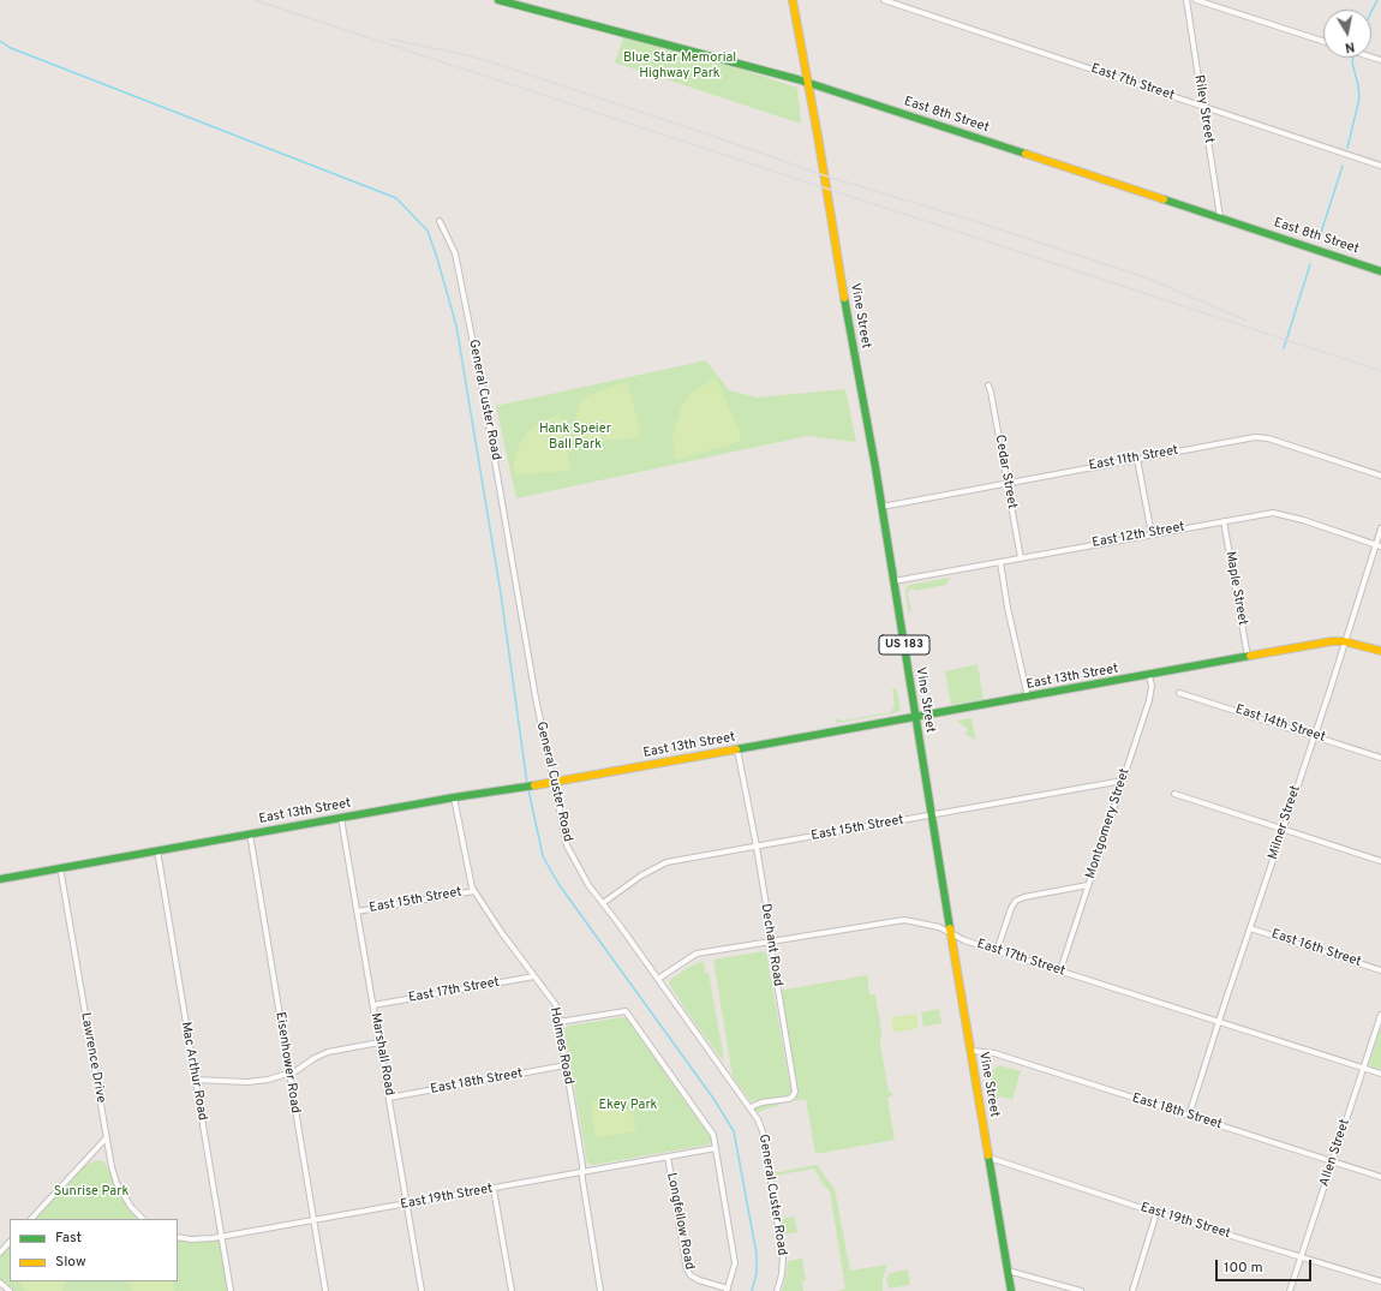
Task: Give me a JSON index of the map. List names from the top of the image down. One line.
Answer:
{"streets":{"main road":["East 8th Street","Vine Street","US 183","East 13th Street"],"street":["East 7th Street","Riley Street","General Custer Road","East 11th Street","Cedar Street","East 12th Street","Maple Street","East 14th Street","Milner Street","Montgomery Street","East 15th Street","Dechant Road","East 16th Street","East 17th Street","Holmes Road","Marshall Road","Lawrence Drive","Eisenhower Road","Mac Arthur Road","East 18th Street","Allen Street","East 19th Street","Longfellow Road"]},"crossings":[["East 7th Street","Riley Street"],["Riley Street","East 8th Street"],["East 8th Street","Vine Street"],["Vine Street","East 11th Street"],["Vine Street","East 12th Street"],["Vine Street","East 13th Street"],["Vine Street","East 15th Street"],["Vine Street","East 17th Street"],["Vine Street","East 18th Street"],["Vine Street","East 19th Street"],["General Custer Road","East 13th Street"],["General Custer Road","East 15th Street"],["General Custer Road","Dechant Road"],["General Custer Road","East 17th Street"],["East 11th Street","Cedar Street"],["Cedar Street","East 12th Street"],["East 12th Street","Maple Street"],["East 12th Street","Milner Street"],["Maple Street","East 13th Street"],["East 13th Street","Milner Street"],["East 13th Street","Montgomery Street"],["East 13th Street","Dechant Road"],["East 13th Street","Holmes Road"],["East 13th Street","Marshall Road"],["East 13th Street","Lawrence Drive"],["East 13th Street","Eisenhower Road"],["East 13th Street","Mac Arthur Road"],["East 14th Street","Milner Street"],["Milner Street","East 16th Street"],["Milner Street","East 17th Street"],["Milner Street","East 18th Street"],["Montgomery Street","East 15th Street"],["Montgomery Street","East 17th Street"],["East 15th Street","Dechant Road"],["East 15th Street","Holmes Road"],["East 15th Street","Marshall Road"],["Dechant Road","East 17th Street"],["East 17th Street","Holmes Road"],["East 17th Street","Marshall Road"],["East 17th Street","Allen Street"],["Holmes Road","East 18th Street"],["Holmes Road","East 19th Street"],["Marshall Road","East 18th Street"],["Marshall Road","East 19th Street"],["Eisenhower Road","East 19th Street"],["Mac Arthur Road","East 19th Street"],["East 18th Street","Allen Street"],["Allen Street","East 19th Street"],["East 19th Street","Longfellow Road"]],"parks":["Blue Star Memorial Highway Park","Hank Speier Ball Park","Ekey Park","Sunrise Park"],"legend":["Fast","Slow"],"scale_bar":"100 m","north":"bottom"}
